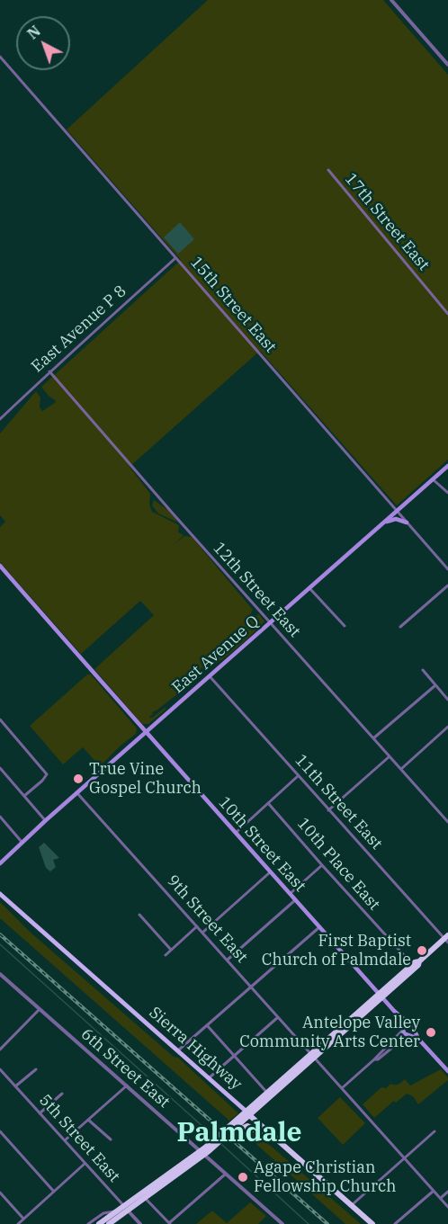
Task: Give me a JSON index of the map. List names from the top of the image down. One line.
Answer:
{"streets":{"highway":["Sierra Highway"],"main road":["East Avenue Q","10th Street East"],"street":["17th Street East","15th Street East","East Avenue P 8","12th Street East","11th Street East","10th Place East","9th Street East","6th Street East","5th Street East"]},"crossings":[["15th Street East","East Avenue P 8"],["15th Street East","East Avenue Q"],["East Avenue P 8","12th Street East"],["12th Street East","East Avenue Q"],["East Avenue Q","11th Street East"],["East Avenue Q","10th Street East"],["East Avenue Q","9th Street East"]],"districts":["Palmdale"],"places":["True Vine Gospel Church","First Baptist Church of Palmdale","Antelope Valley Community Arts Center","Agape Christian Fellowship Church"],"north":"top left"}
